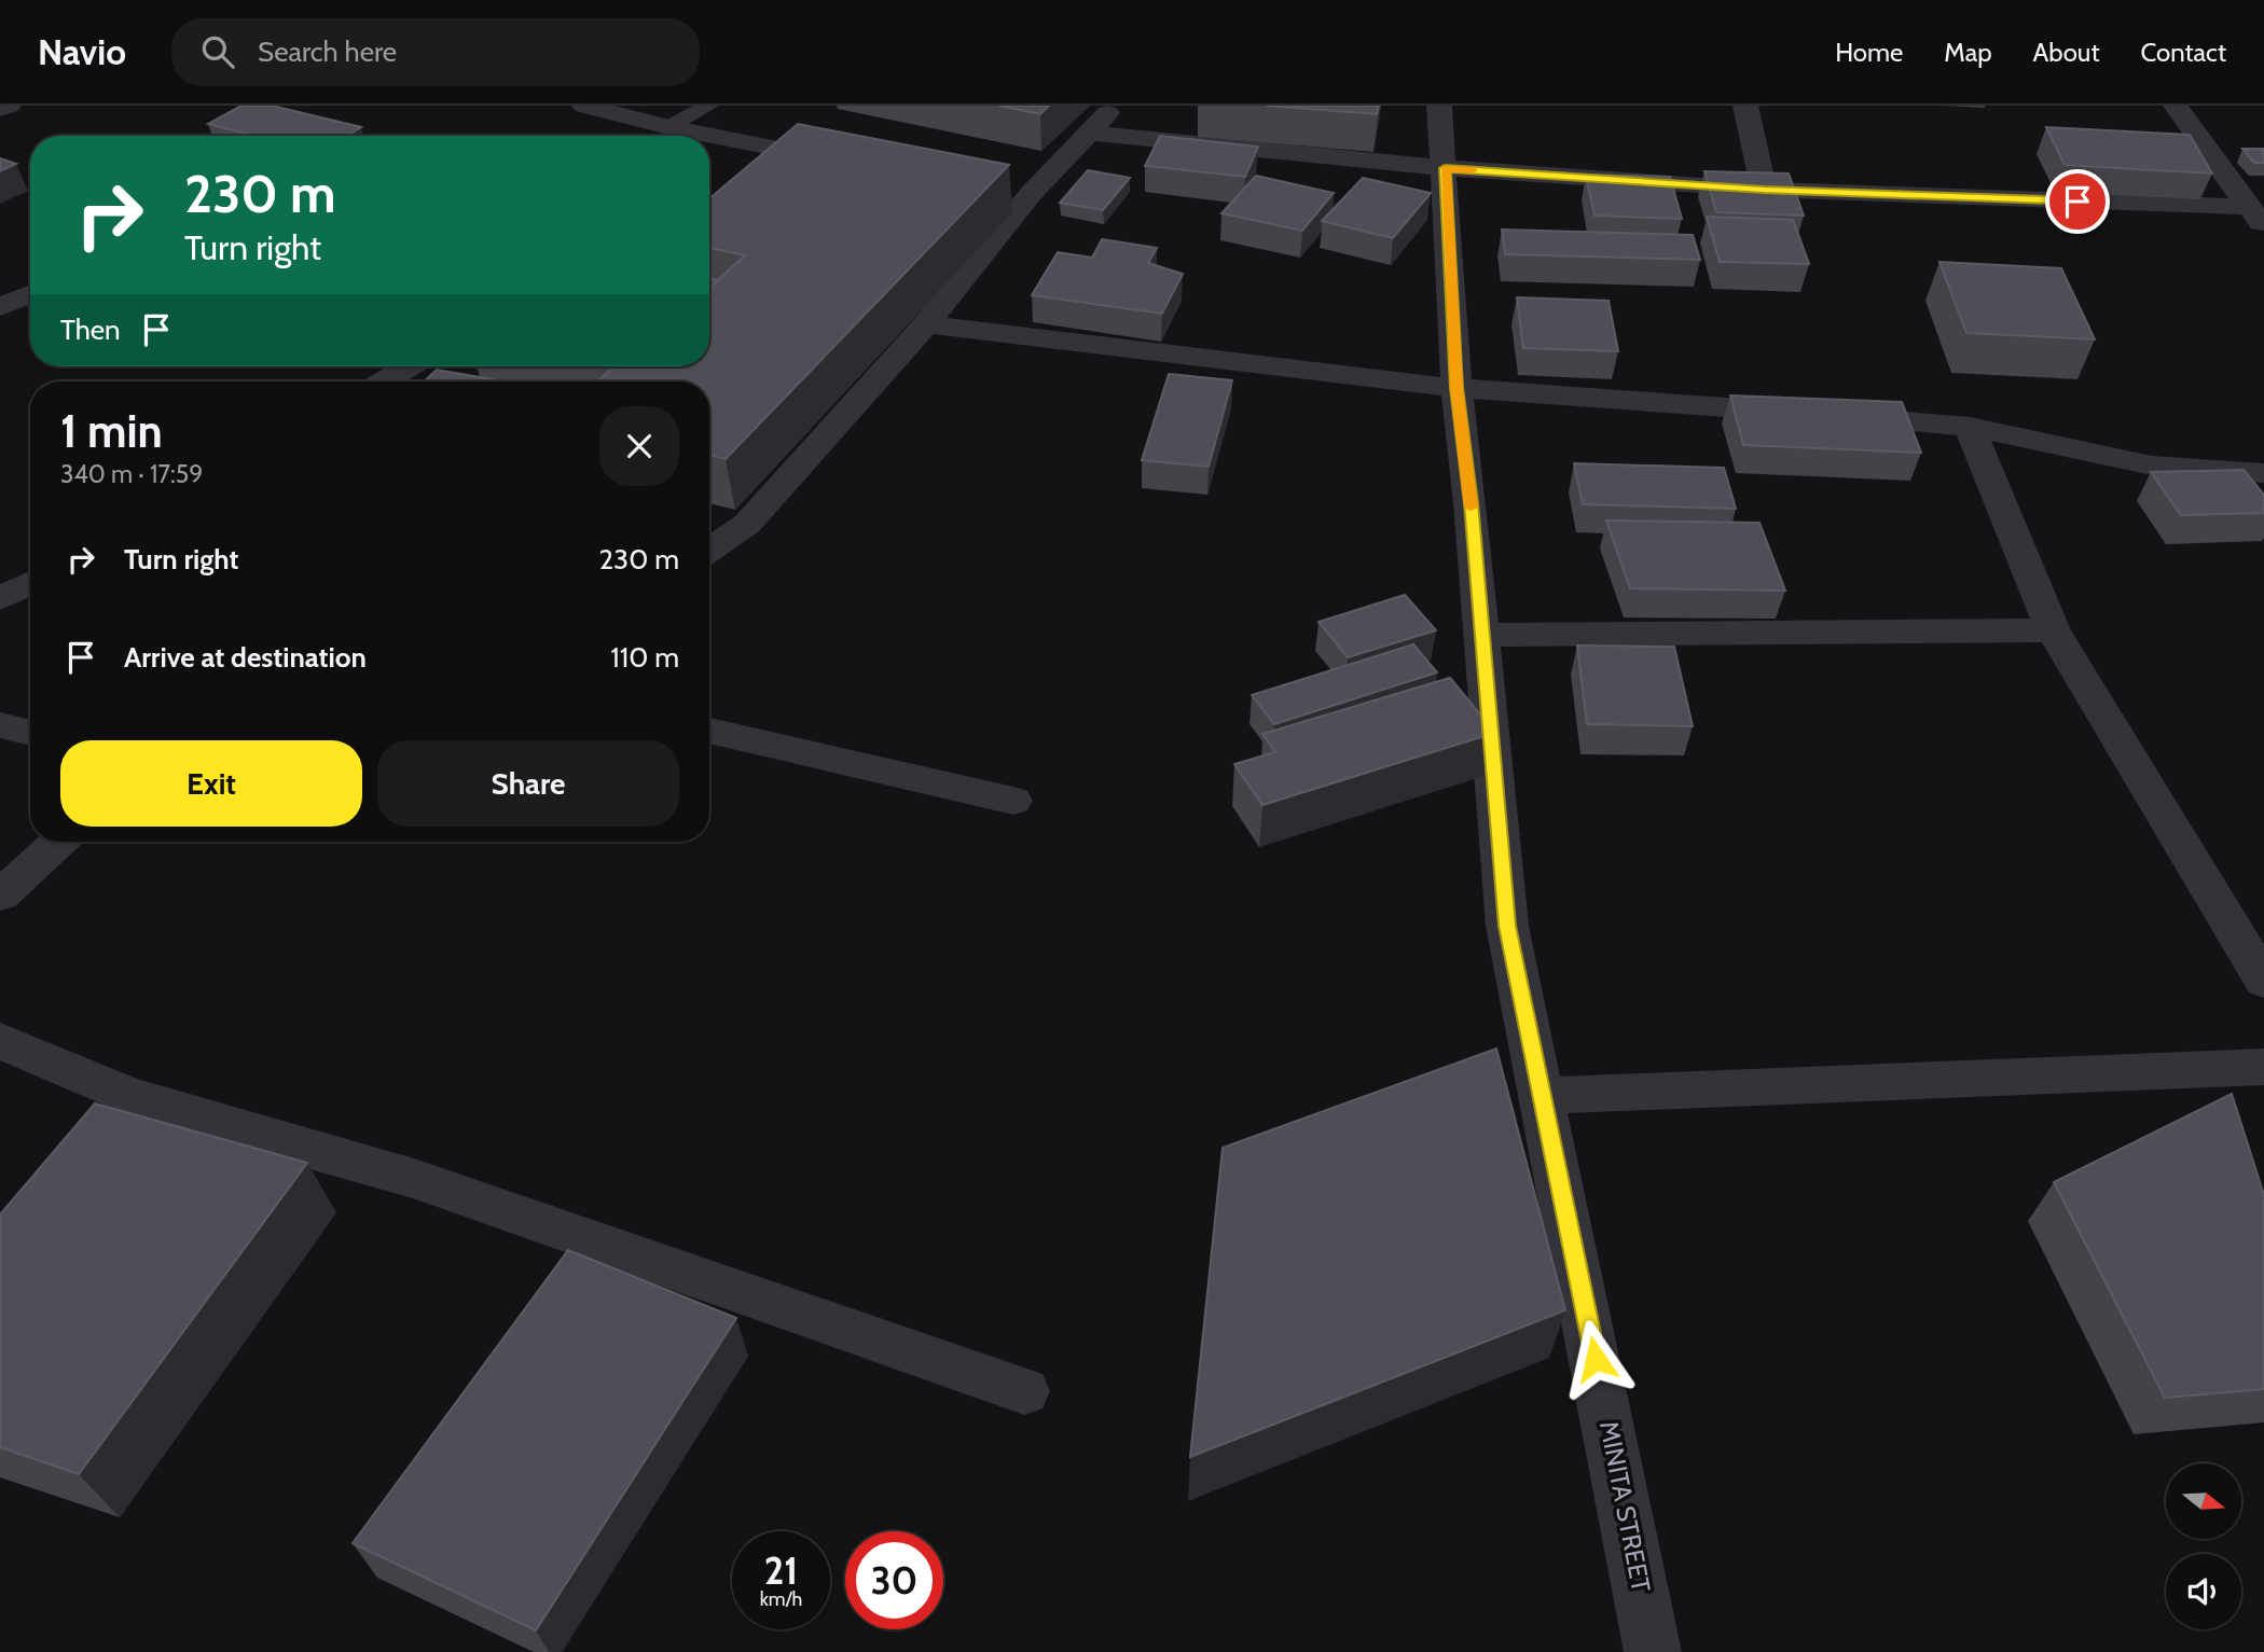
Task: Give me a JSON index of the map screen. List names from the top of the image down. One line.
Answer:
{"streets":{"street":["MINITA STREET"]},"north":"right","page":{"header":"Navio","search":"Search here","nav":["Home","Map","About","Contact"],"turn":["230 m","Turn right"],"then":"Then","heading":["1 min","340 m · 17:59"],"list":[{"name":"Turn right","value":"230 m"},{"name":"Arrive at destination","value":"110 m"}],"buttons":["Exit","Share"],"speed":"21 km/h","limit":"30"}}
